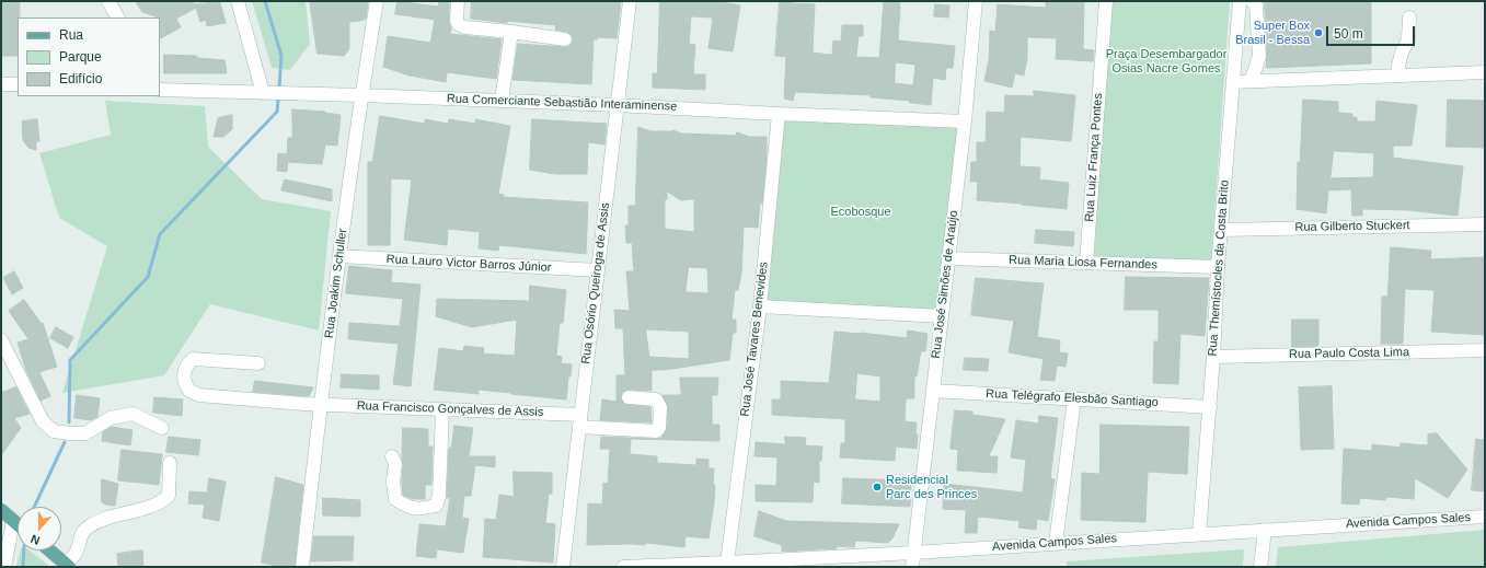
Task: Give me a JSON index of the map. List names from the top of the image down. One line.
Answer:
{"streets":{"street":["Rua Comerciante Sebastião Interaminense","Rua Luiz França Pontes","Rua Gilberto Stuckert","Rua Maria Liosa Fernandes","Rua Lauro Victor Barros Júnior","Rua Themístocles da Costa Brito","Rua Joakim Schuller","Rua Osório Queiroga de Assis","Rua José Simões de Araújo","Rua José Tavares Benevides","Rua Paulo Costa Lima","Rua Telégrafo Elesbão Santiago","Rua Francisco Gonçalves de Assis","Avenida Campos Sales"]},"crossings":[["Rua Comerciante Sebastião Interaminense","Rua Joakim Schuller"],["Rua Comerciante Sebastião Interaminense","Rua Osório Queiroga de Assis"],["Rua Comerciante Sebastião Interaminense","Rua José Simões de Araújo"],["Rua Comerciante Sebastião Interaminense","Rua José Tavares Benevides"],["Rua Luiz França Pontes","Rua Maria Liosa Fernandes"],["Rua Gilberto Stuckert","Rua Themístocles da Costa Brito"],["Rua Maria Liosa Fernandes","Rua Themístocles da Costa Brito"],["Rua Maria Liosa Fernandes","Rua José Simões de Araújo"],["Rua Lauro Victor Barros Júnior","Rua Joakim Schuller"],["Rua Lauro Victor Barros Júnior","Rua Osório Queiroga de Assis"],["Rua Themístocles da Costa Brito","Rua Paulo Costa Lima"],["Rua Themístocles da Costa Brito","Rua Telégrafo Elesbão Santiago"],["Rua Themístocles da Costa Brito","Avenida Campos Sales"],["Rua Joakim Schuller","Rua Francisco Gonçalves de Assis"],["Rua Osório Queiroga de Assis","Rua Francisco Gonçalves de Assis"],["Rua José Simões de Araújo","Rua Telégrafo Elesbão Santiago"],["Rua José Simões de Araújo","Avenida Campos Sales"],["Rua José Tavares Benevides","Avenida Campos Sales"]],"parks":["Praça Desembargador Osias Nacre Gomes","Ecobosque"],"places":["Super Box Brasil - Bessa","Residencial Parc des Princes"],"legend":["Rua","Parque","Edifício"],"scale_bar":"50 m","north":"bottom"}
